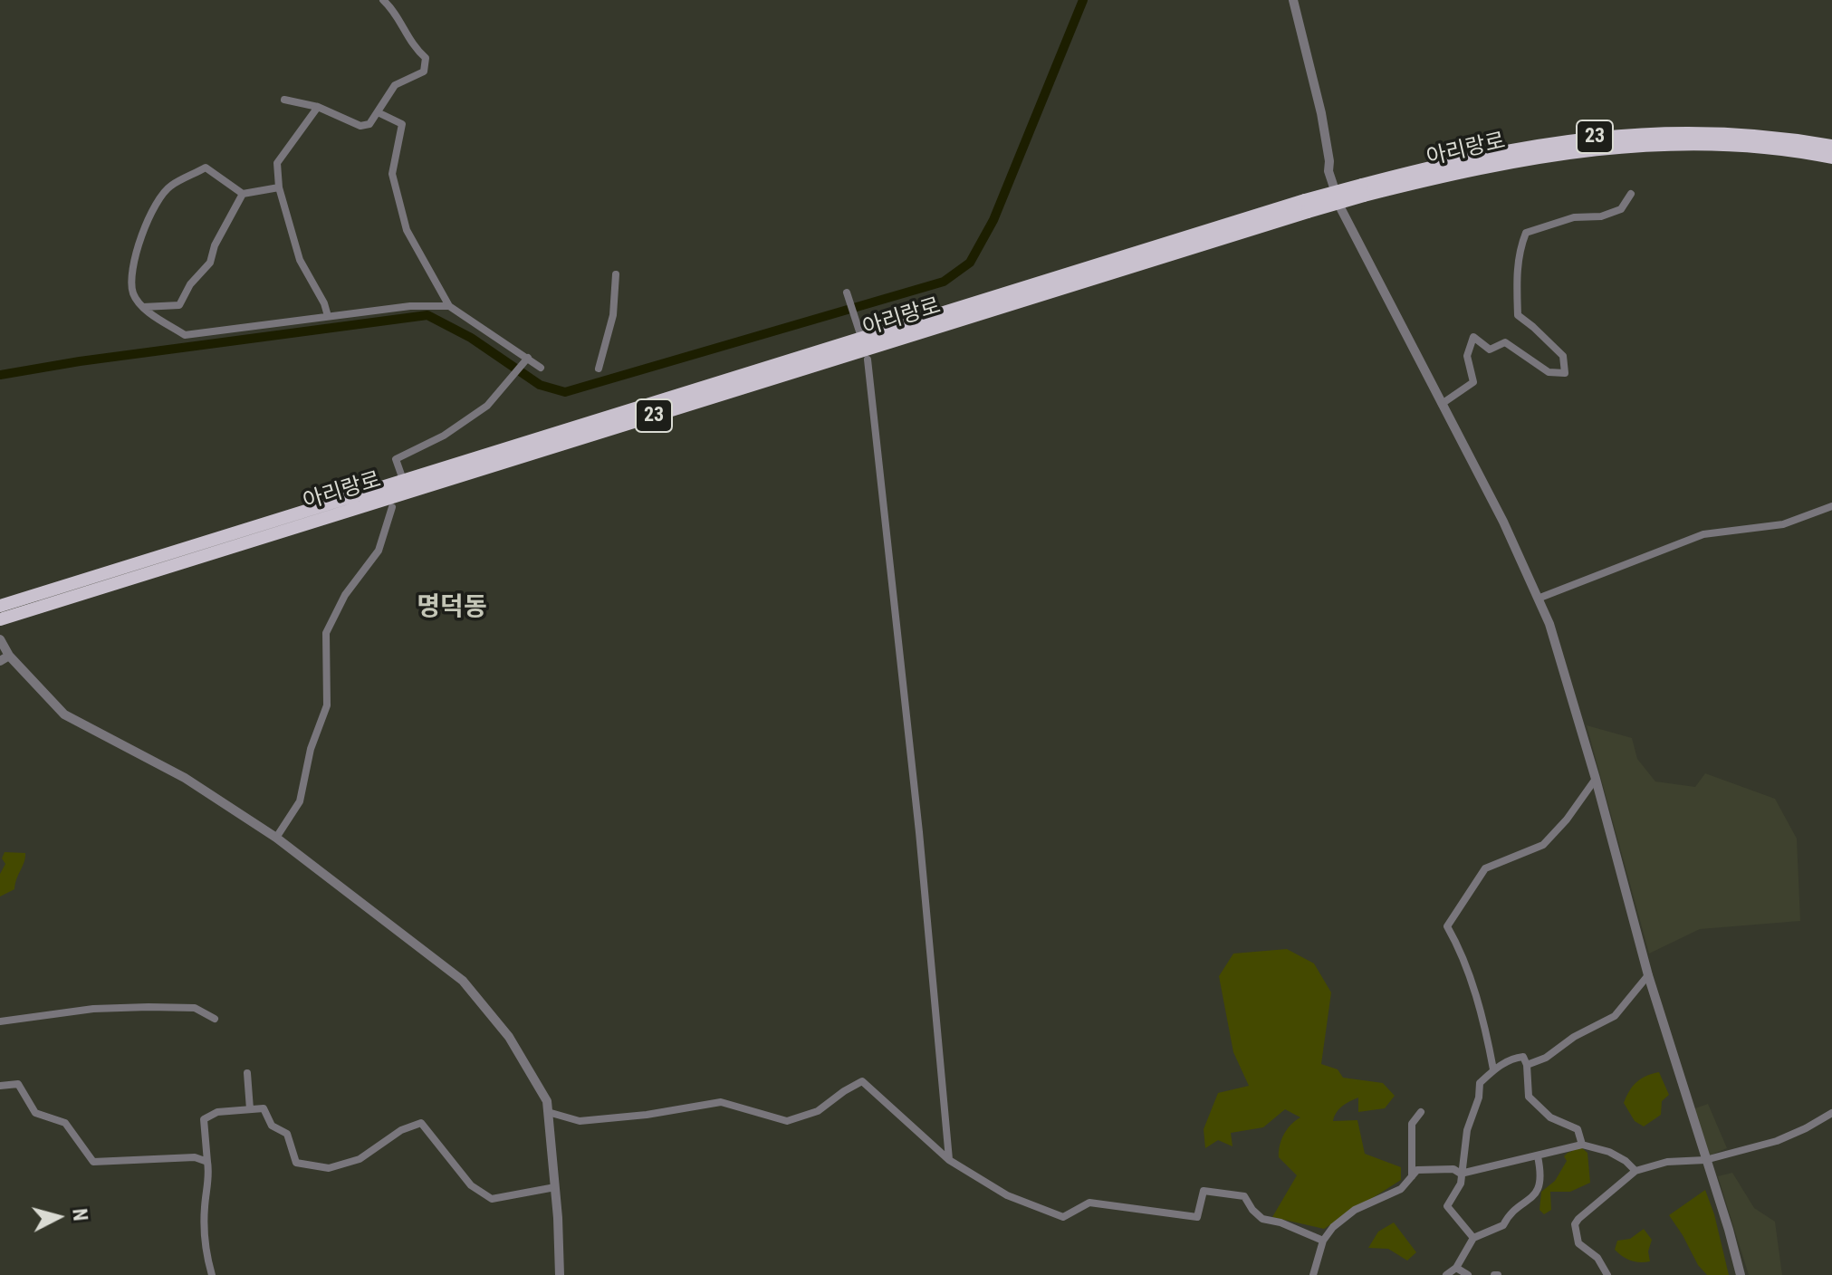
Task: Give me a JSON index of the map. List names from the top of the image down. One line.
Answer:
{"streets":{"highway":["23","아리랑로"]},"districts":["명덕동"],"north":"right"}
